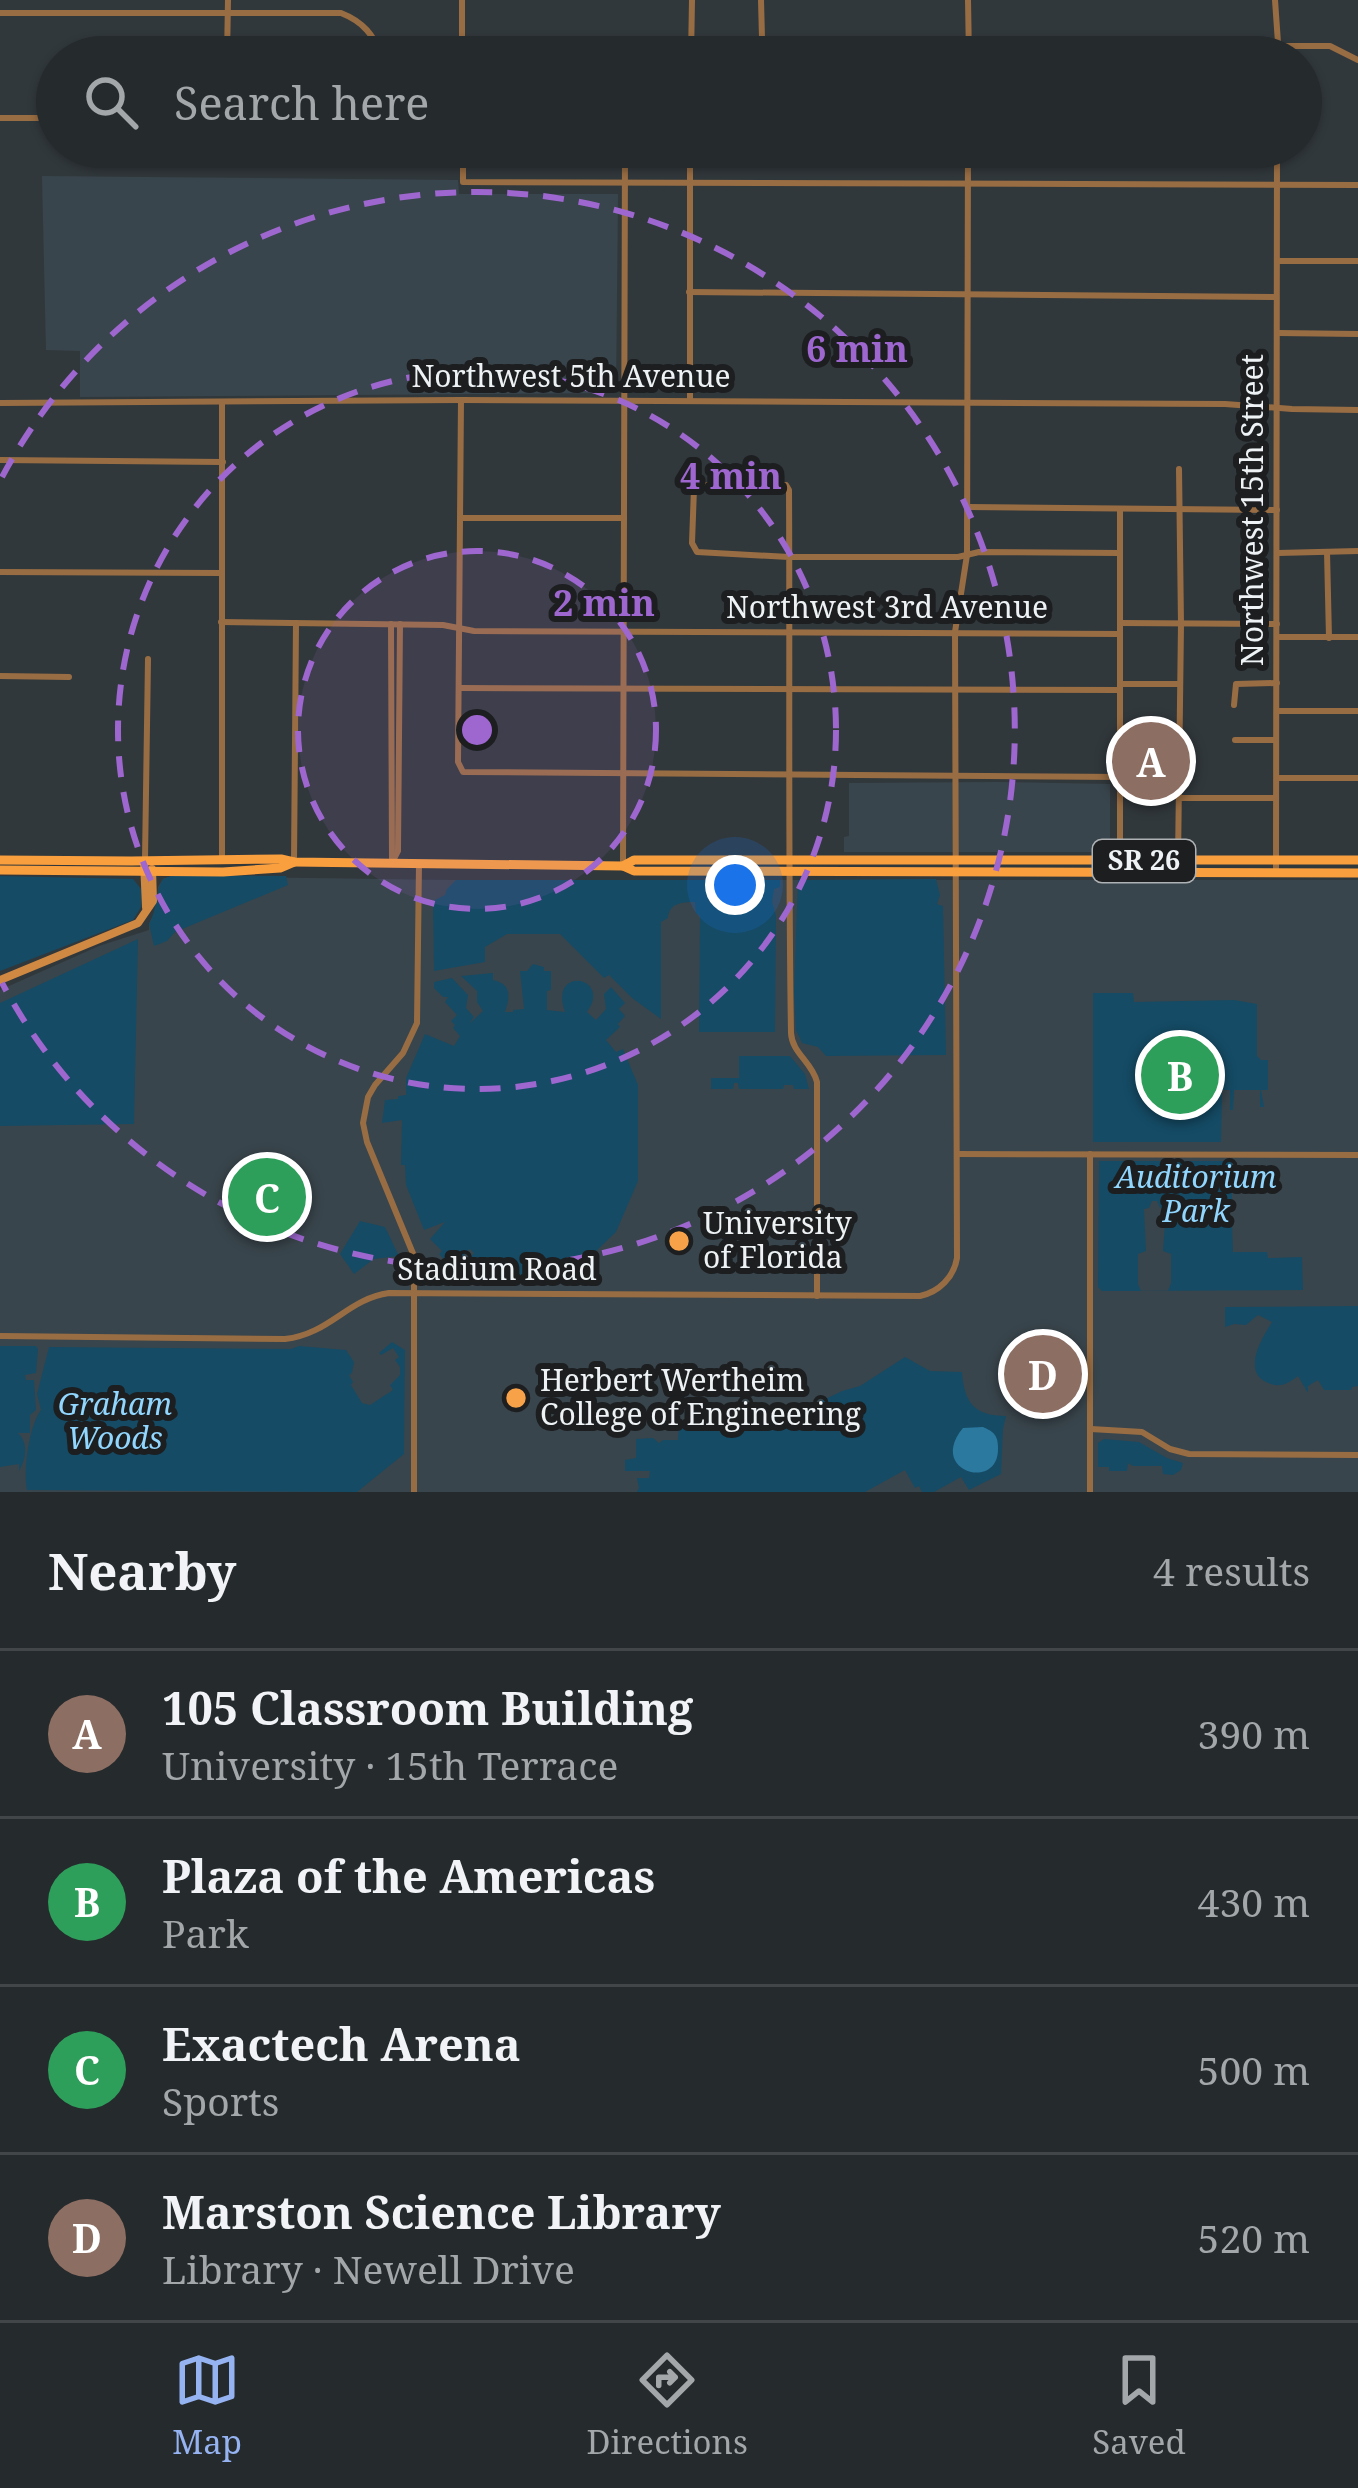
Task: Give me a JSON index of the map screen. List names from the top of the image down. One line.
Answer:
{"streets":{"main road":["SR 26"],"street":["Northwest 5th Avenue","Northwest 15th Street","Northwest 3rd Avenue","Stadium Road"]},"crossings":[["Northwest 5th Avenue","Northwest 15th Street"],["Northwest 15th Street","SR 26"]],"parks":["Auditorium Park","Graham Woods"],"places":["University of Florida","Herbert Wertheim College of Engineering"],"page":{"search":"Search here","pins":["A","B","C","D"],"heading":["Nearby","4 results"],"list":[{"mark":"A","name":"105 Classroom Building","note":"University · 15th Terrace","value":"390 m"},{"mark":"B","name":"Plaza of the Americas","note":"Park","value":"430 m"},{"mark":"C","name":"Exactech Arena","note":"Sports","value":"500 m"},{"mark":"D","name":"Marston Science Library","note":"Library · Newell Drive","value":"520 m"}],"nav":["Map","Directions","Saved"]},"rings":["6 min","4 min","2 min"]}
